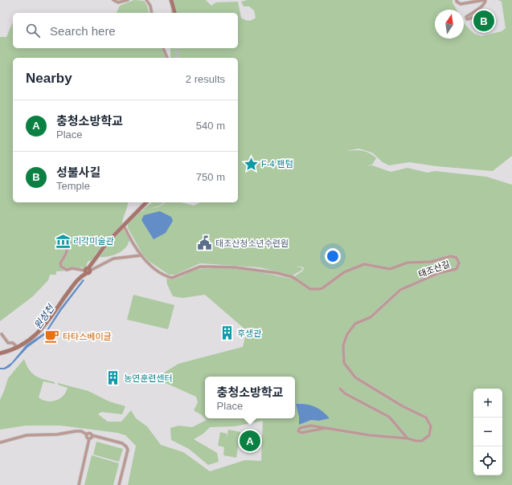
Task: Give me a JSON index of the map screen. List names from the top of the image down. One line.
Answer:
{"streets":{"street":["태조산길"]},"water":["원성천"],"places":{"place":["F-4 팬텀"],"museum":["리각미술관"],"public building":["태조산청소년수련원"],"building":["후생관","농연훈련센터"],"cafe":["타타스베이글"]},"north":"top","page":{"pins":["B","A"],"search":"Search here","heading":["Nearby","2 results"],"list":[{"mark":"A","name":"충청소방학교","note":"Place","value":"540 m"},{"mark":"B","name":"성불사길","note":"Temple","value":"750 m"}],"popup":["충청소방학교","Place"],"map_buttons":["+","−"]}}
